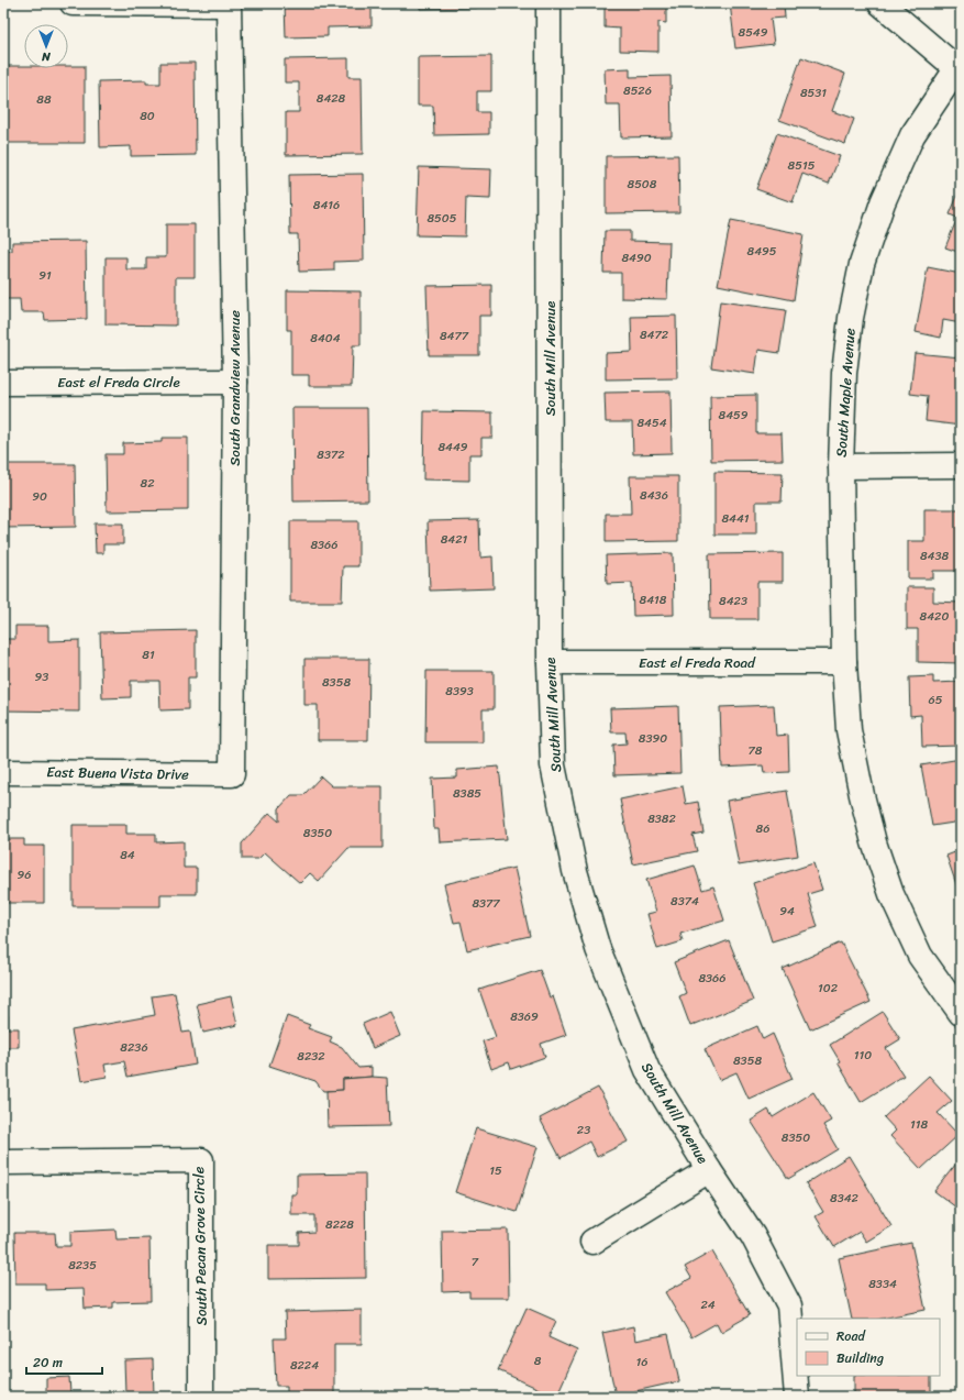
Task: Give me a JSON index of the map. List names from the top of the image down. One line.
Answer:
{"streets":{"street":["South Mill Avenue","East el Freda Circle","South Grandview Avenue","South Maple Avenue","East el Freda Road","East Buena Vista Drive","South Pecan Grove Circle"]},"crossings":[["South Mill Avenue","East el Freda Road"],["East el Freda Circle","South Grandview Avenue"],["South Grandview Avenue","East Buena Vista Drive"],["South Maple Avenue","East el Freda Road"]],"house_numbers":["8549","8526","8531","8428","88","80","8515","8508","8416","8505","8495","8490","91","8472","8477","8404","8459","8454","8449","8372","82","8436","90","8441","8421","8366","8438","8418","8423","8420","81","93","8358","8393","65","8390","78","8385","8382","86","8350","84","96","8374","8377","94","8366","102","8369","8236","110","8232","8358","118","23","8350","15","8342","8228","7","8235","8334","24","8","16","8224"],"legend":["Road","Building"],"scale_bar":"20 m","north":"bottom"}
